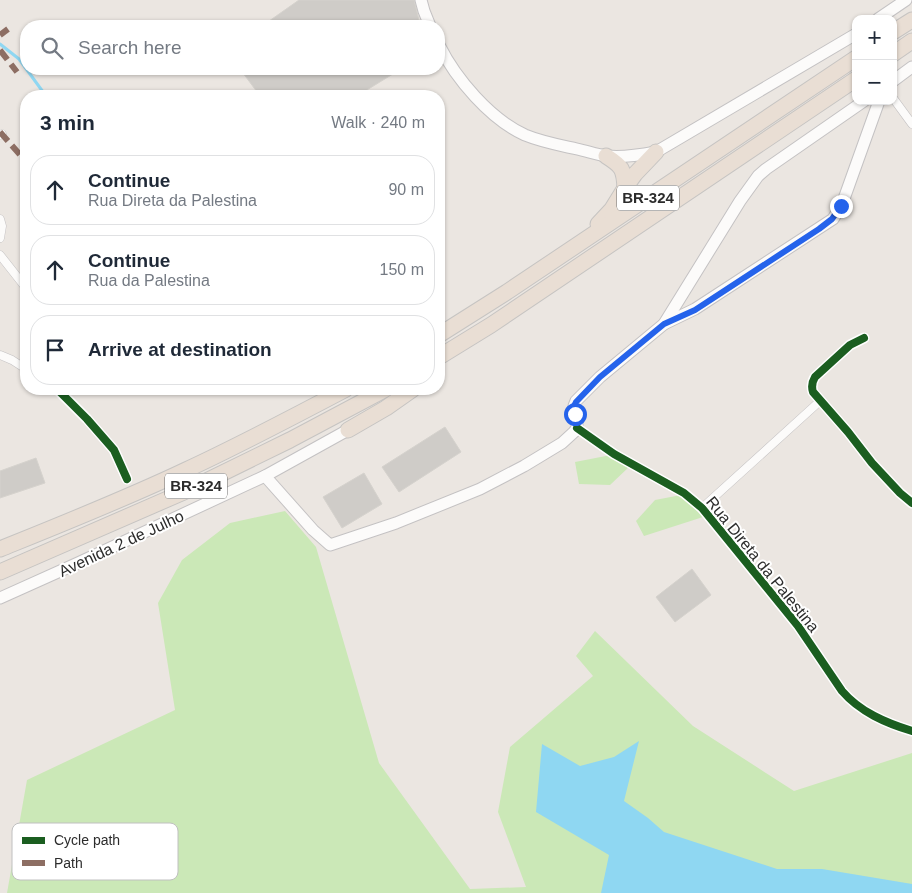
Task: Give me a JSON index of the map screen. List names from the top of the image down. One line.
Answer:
{"streets":{"highway":["BR-324"],"main road":["Avenida 2 de Julho"],"street":["Rua Direta da Palestina"]},"legend":["Cycle path","Path"],"page":{"map_buttons":["+","−"],"search":"Search here","heading":["3 min","Walk · 240 m"],"list":[["Continue","Rua Direta da Palestina","90 m"],["Continue","Rua da Palestina","150 m"],"Arrive at destination"]}}
